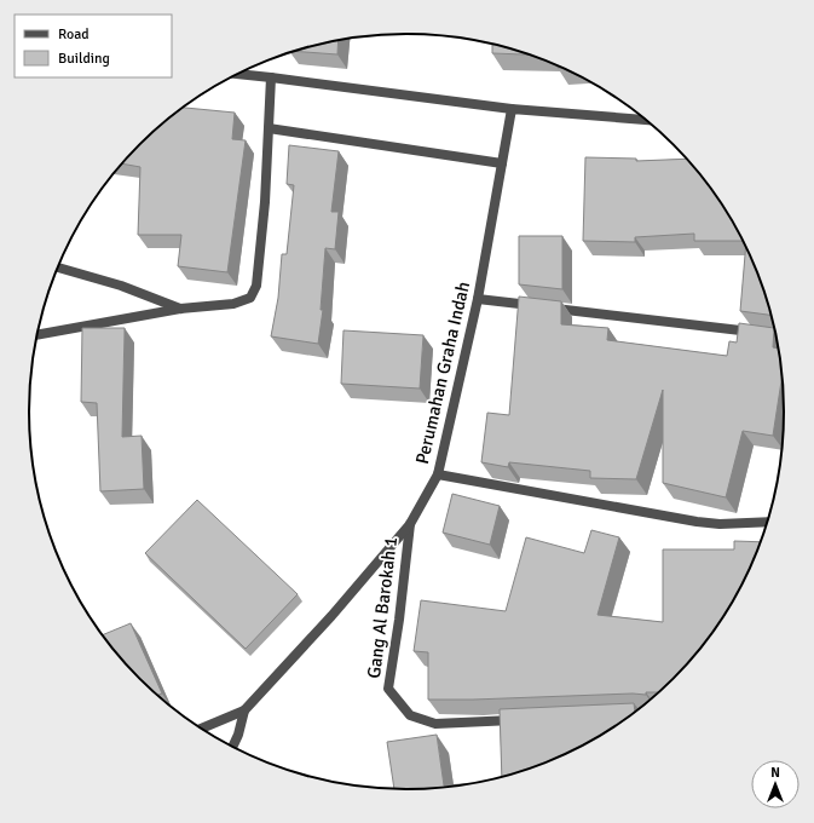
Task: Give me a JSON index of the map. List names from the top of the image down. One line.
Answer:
{"streets":{"street":["Perumahan Graha Indah","Gang Al Barokah 1"]},"crossings":[["Perumahan Graha Indah","Gang Al Barokah 1"]],"legend":["Road","Building"],"north":"top"}
